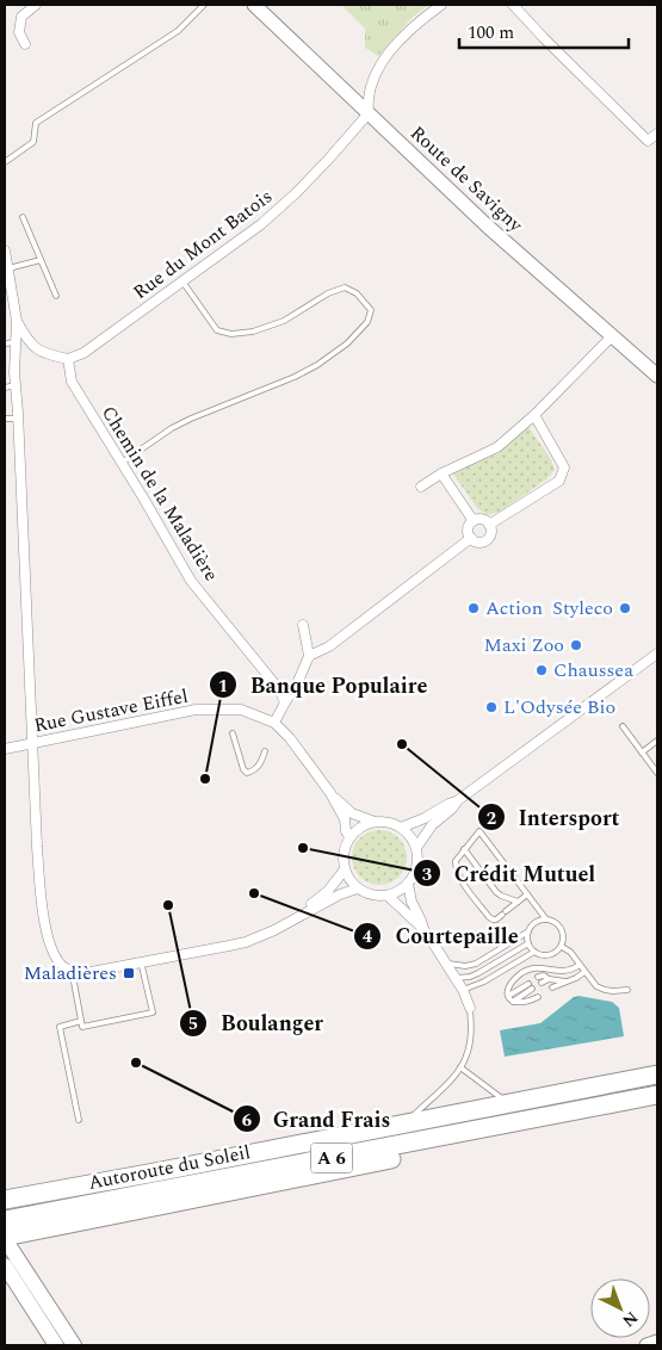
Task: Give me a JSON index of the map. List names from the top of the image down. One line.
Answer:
{"streets":{"highway":["A 6","Autoroute du Soleil"],"main road":["Route de Savigny"],"street":["Rue du Mont Batois","Chemin de la Maladière","Rue Gustave Eiffel"]},"crossings":[["Route de Savigny","Rue du Mont Batois"],["Rue du Mont Batois","Chemin de la Maladière"]],"places":{"other":["Action","Styleco","Maxi Zoo","Chaussea","L'Odysée Bio","Intersport","Banque Populaire","Crédit Mutuel","Courtepaille","Boulanger","Grand Frais"],"transit":["Maladières"]},"scale_bar":"100 m","north":"bottom right"}
